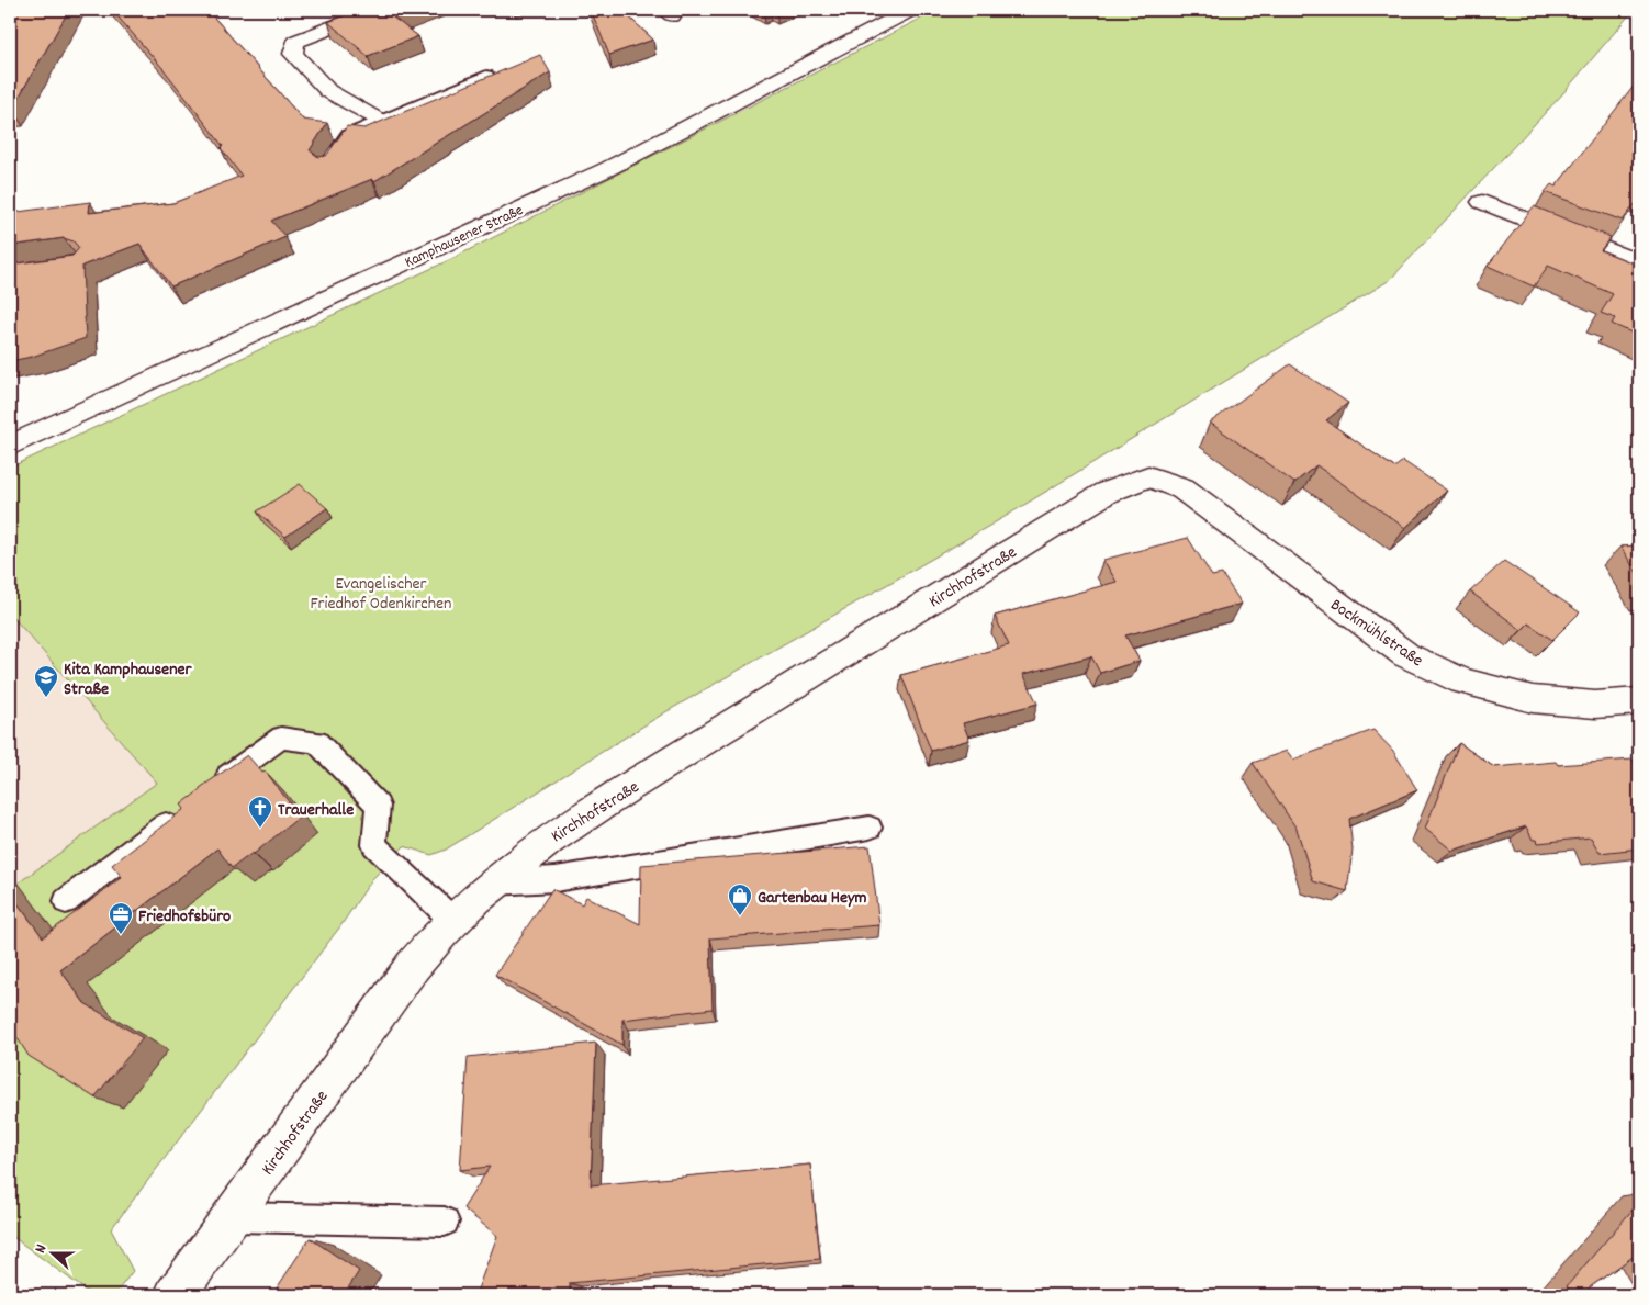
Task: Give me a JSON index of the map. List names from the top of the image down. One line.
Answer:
{"streets":{"street":["Kamphausener Straße","Kirchhofstraße","Bockmühlstraße"]},"crossings":[["Kirchhofstraße","Bockmühlstraße"]],"parks":["Evangelischer Friedhof Odenkirchen"],"places":{"school or university":["Kita Kamphausener Straße"],"church":["Trauerhalle"],"shop":["Gartenbau Heym"],"office":["Friedhofsbüro"]},"north":"left"}
